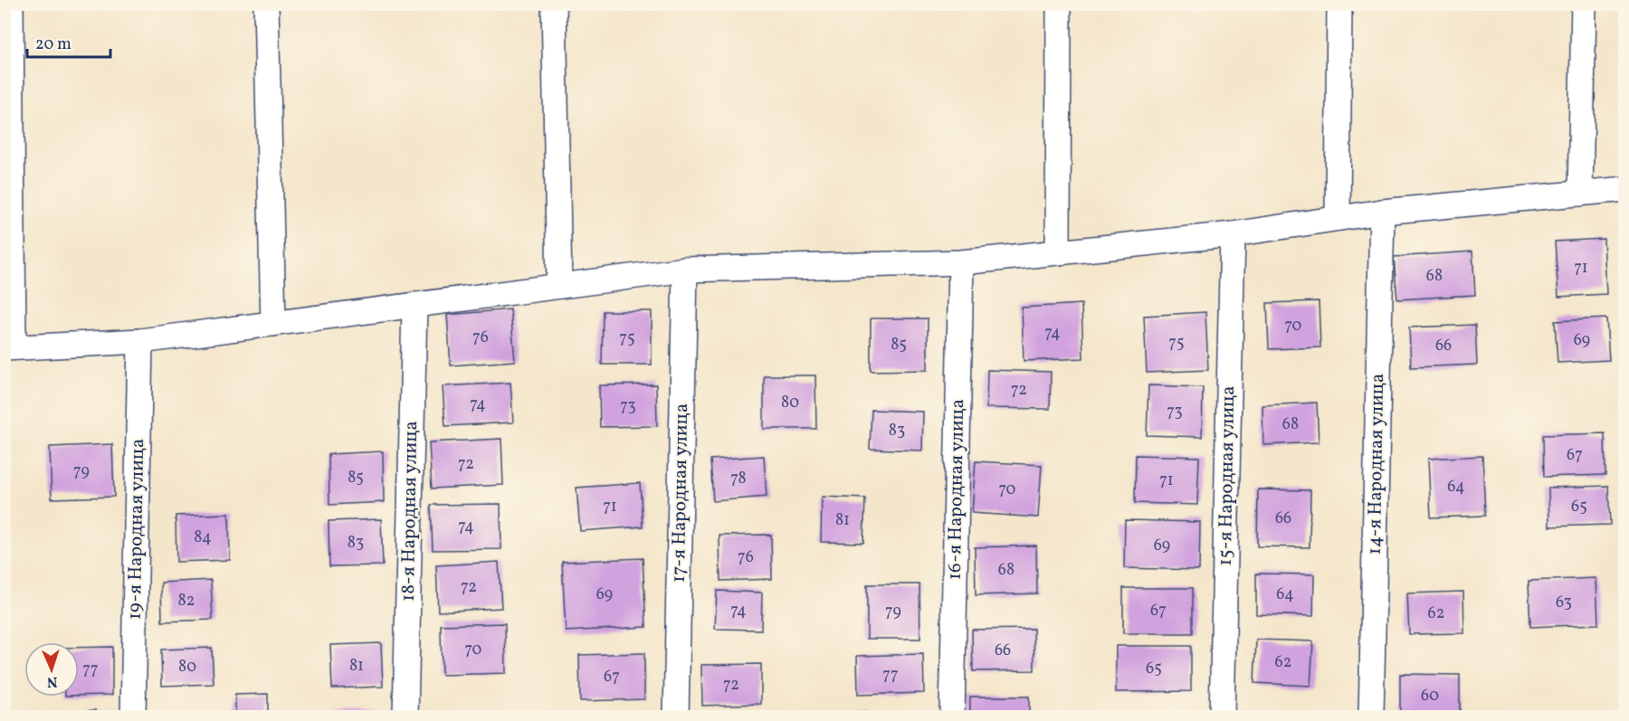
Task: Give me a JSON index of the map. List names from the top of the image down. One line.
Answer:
{"streets":{"street":["14-я Народная улица","15-я Народная улица","16-я Народная улица","17-я Народная улица","18-я Народная улица","19-я Народная улица"]},"house_numbers":["71","68","70","74","76","75","69","75","85","66","72","80","74","73","73","68","83","67","72","79","85","78","71","64","70","71","65","66","81","74","84","83","69","76","68","72","69","64","82","63","74","67","79","62","70","66","62","81","80","65","77","77","67","72","60"],"scale_bar":"20 m","north":"bottom"}
